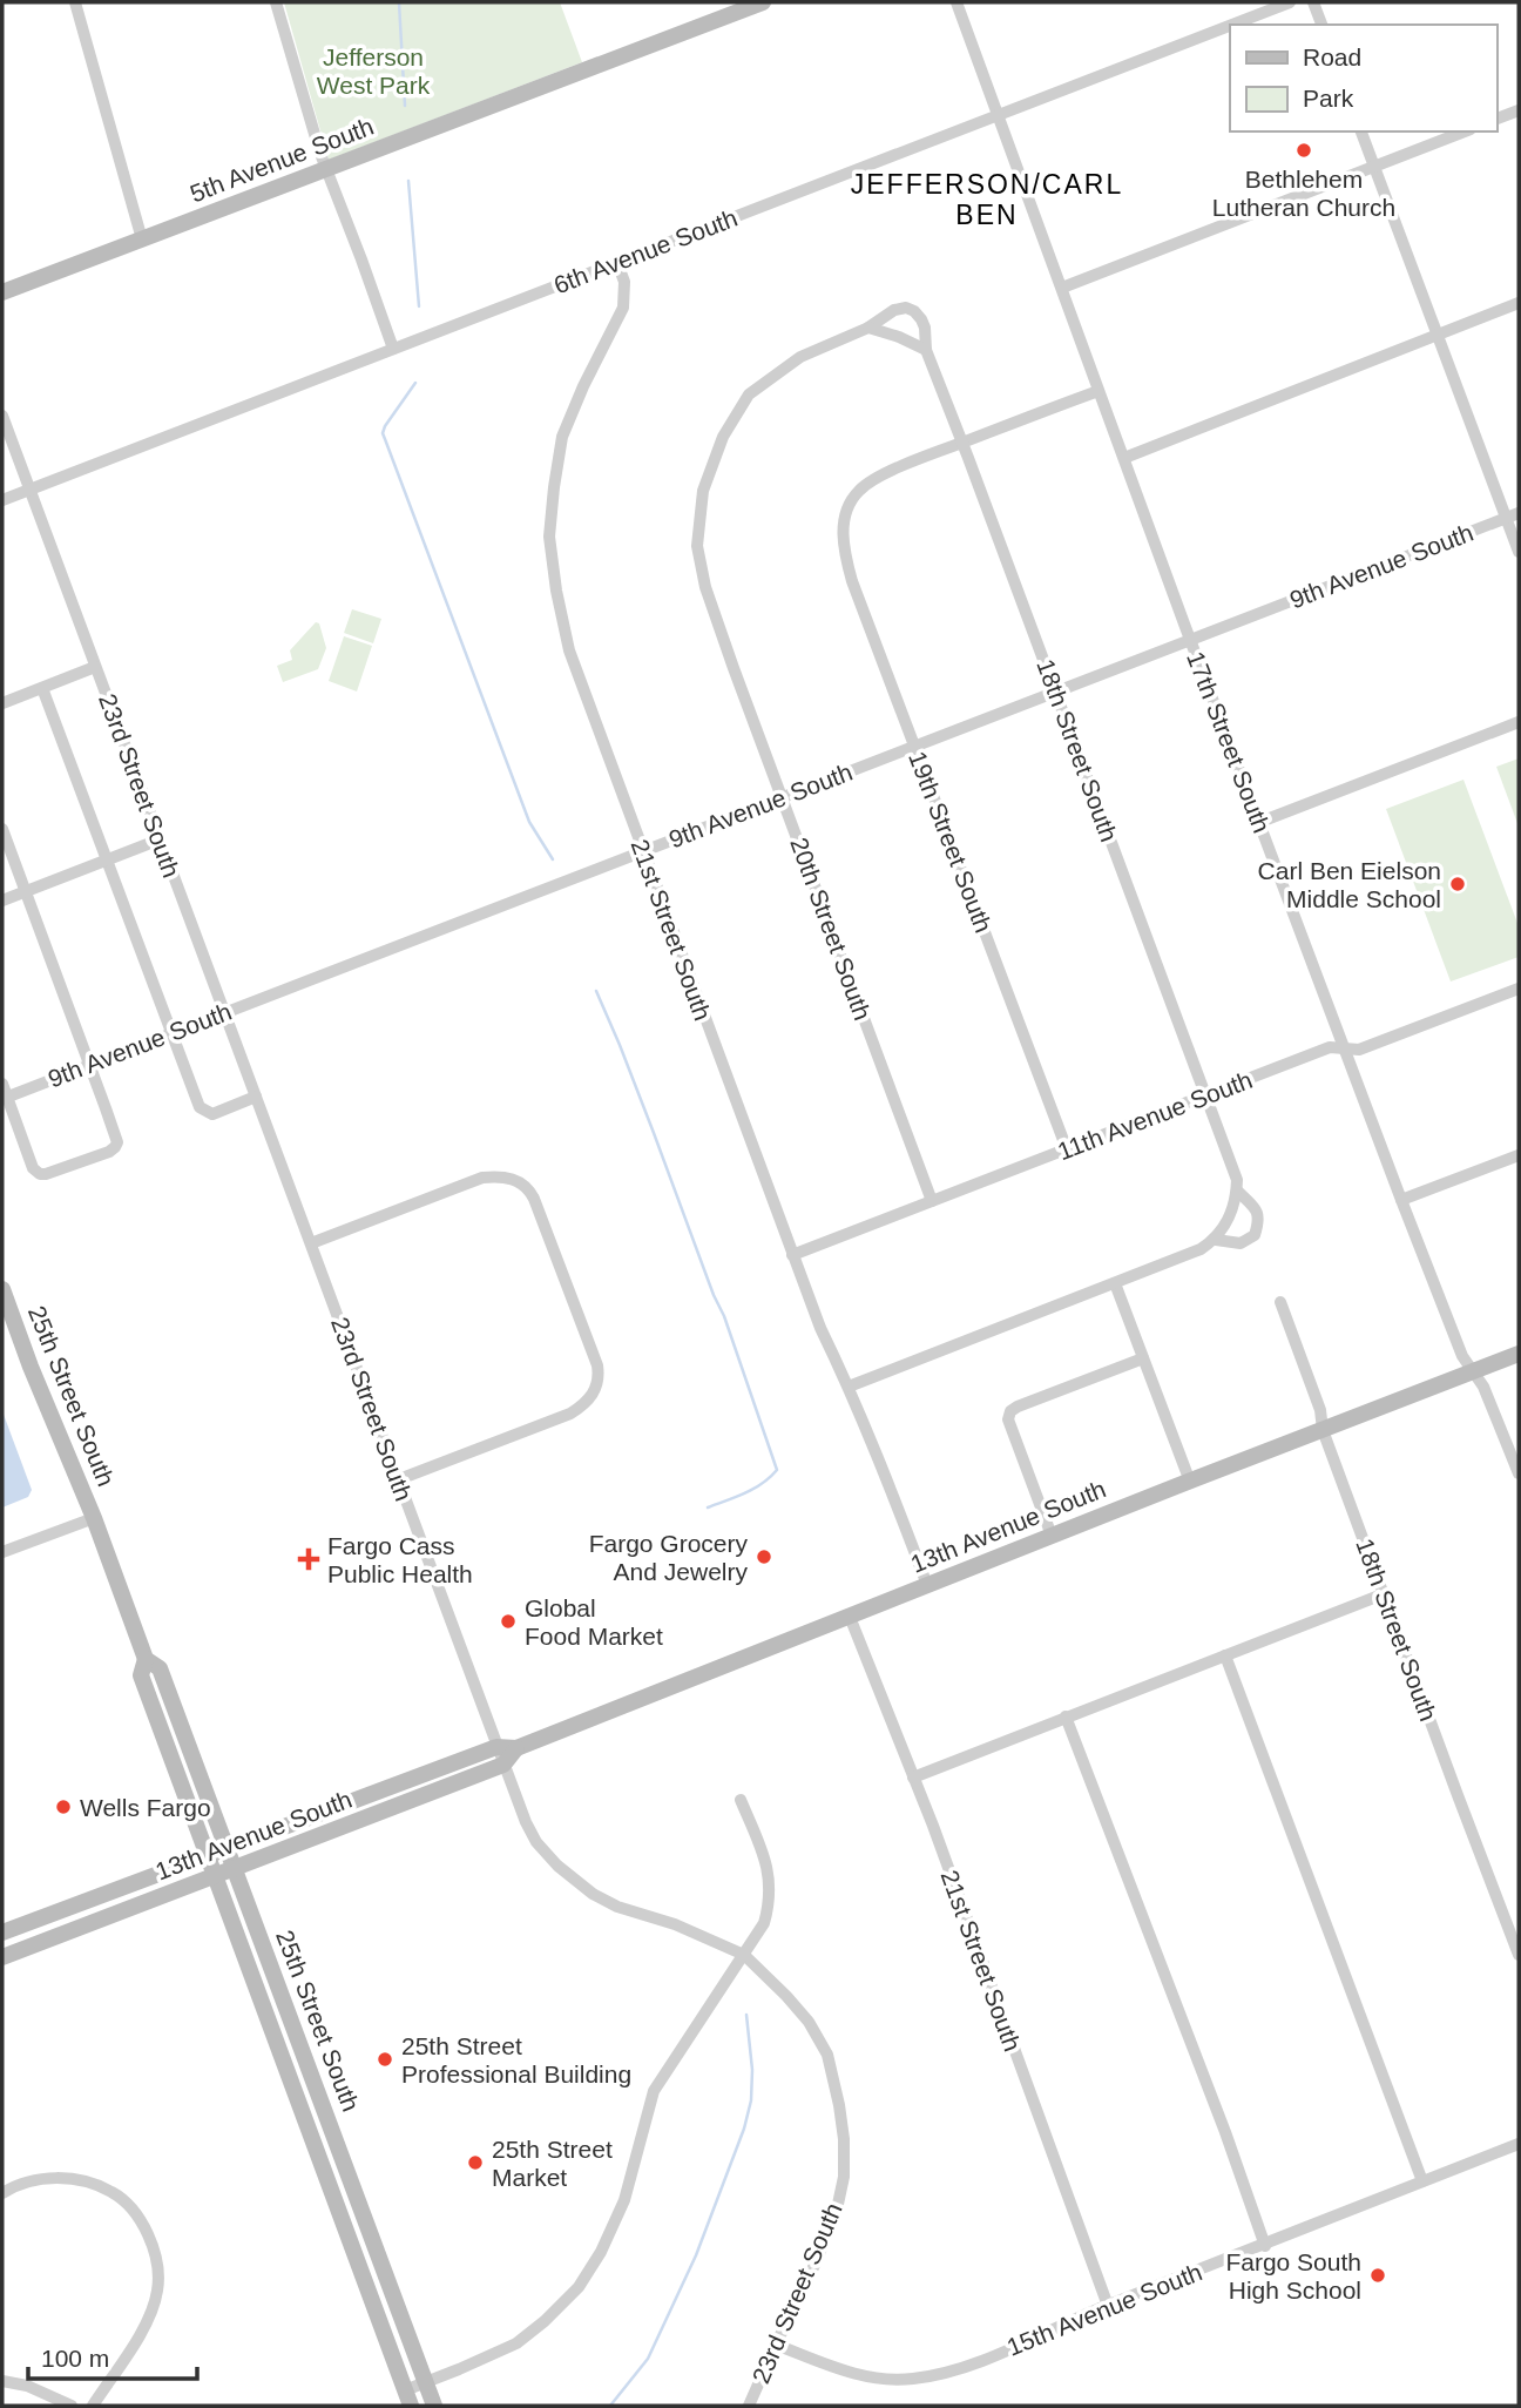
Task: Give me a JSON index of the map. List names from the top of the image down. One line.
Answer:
{"streets":{"main road":["5th Avenue South","25th Street South","13th Avenue South"],"street":["6th Avenue South","9th Avenue South","17th Street South","18th Street South","23rd Street South","19th Street South","20th Street South","21st Street South","11th Avenue South","15th Avenue South"]},"crossings":[["6th Avenue South","17th Street South"],["6th Avenue South","23rd Street South"],["6th Avenue South","21st Street South"],["9th Avenue South","17th Street South"],["9th Avenue South","18th Street South"],["9th Avenue South","23rd Street South"],["9th Avenue South","19th Street South"],["9th Avenue South","20th Street South"],["9th Avenue South","21st Street South"],["17th Street South","11th Avenue South"],["17th Street South","13th Avenue South"],["18th Street South","19th Street South"],["18th Street South","20th Street South"],["18th Street South","11th Avenue South"],["18th Street South","13th Avenue South"],["23rd Street South","13th Avenue South"],["23rd Street South","15th Avenue South"],["19th Street South","11th Avenue South"],["20th Street South","11th Avenue South"],["21st Street South","11th Avenue South"],["21st Street South","13th Avenue South"],["21st Street South","15th Avenue South"],["25th Street South","13th Avenue South"]],"districts":["JEFFERSON/CARL BEN"],"parks":["Jefferson West Park"],"places":{"other":["Bethlehem Lutheran Church","Carl Ben Eielson Middle School","Fargo Grocery And Jewelry","Global Food Market","Wells Fargo","25th Street Professional Building","25th Street Market","Fargo South High School"],"health":["Fargo Cass Public Health"]},"legend":["Road","Park"],"scale_bar":"100 m"}
